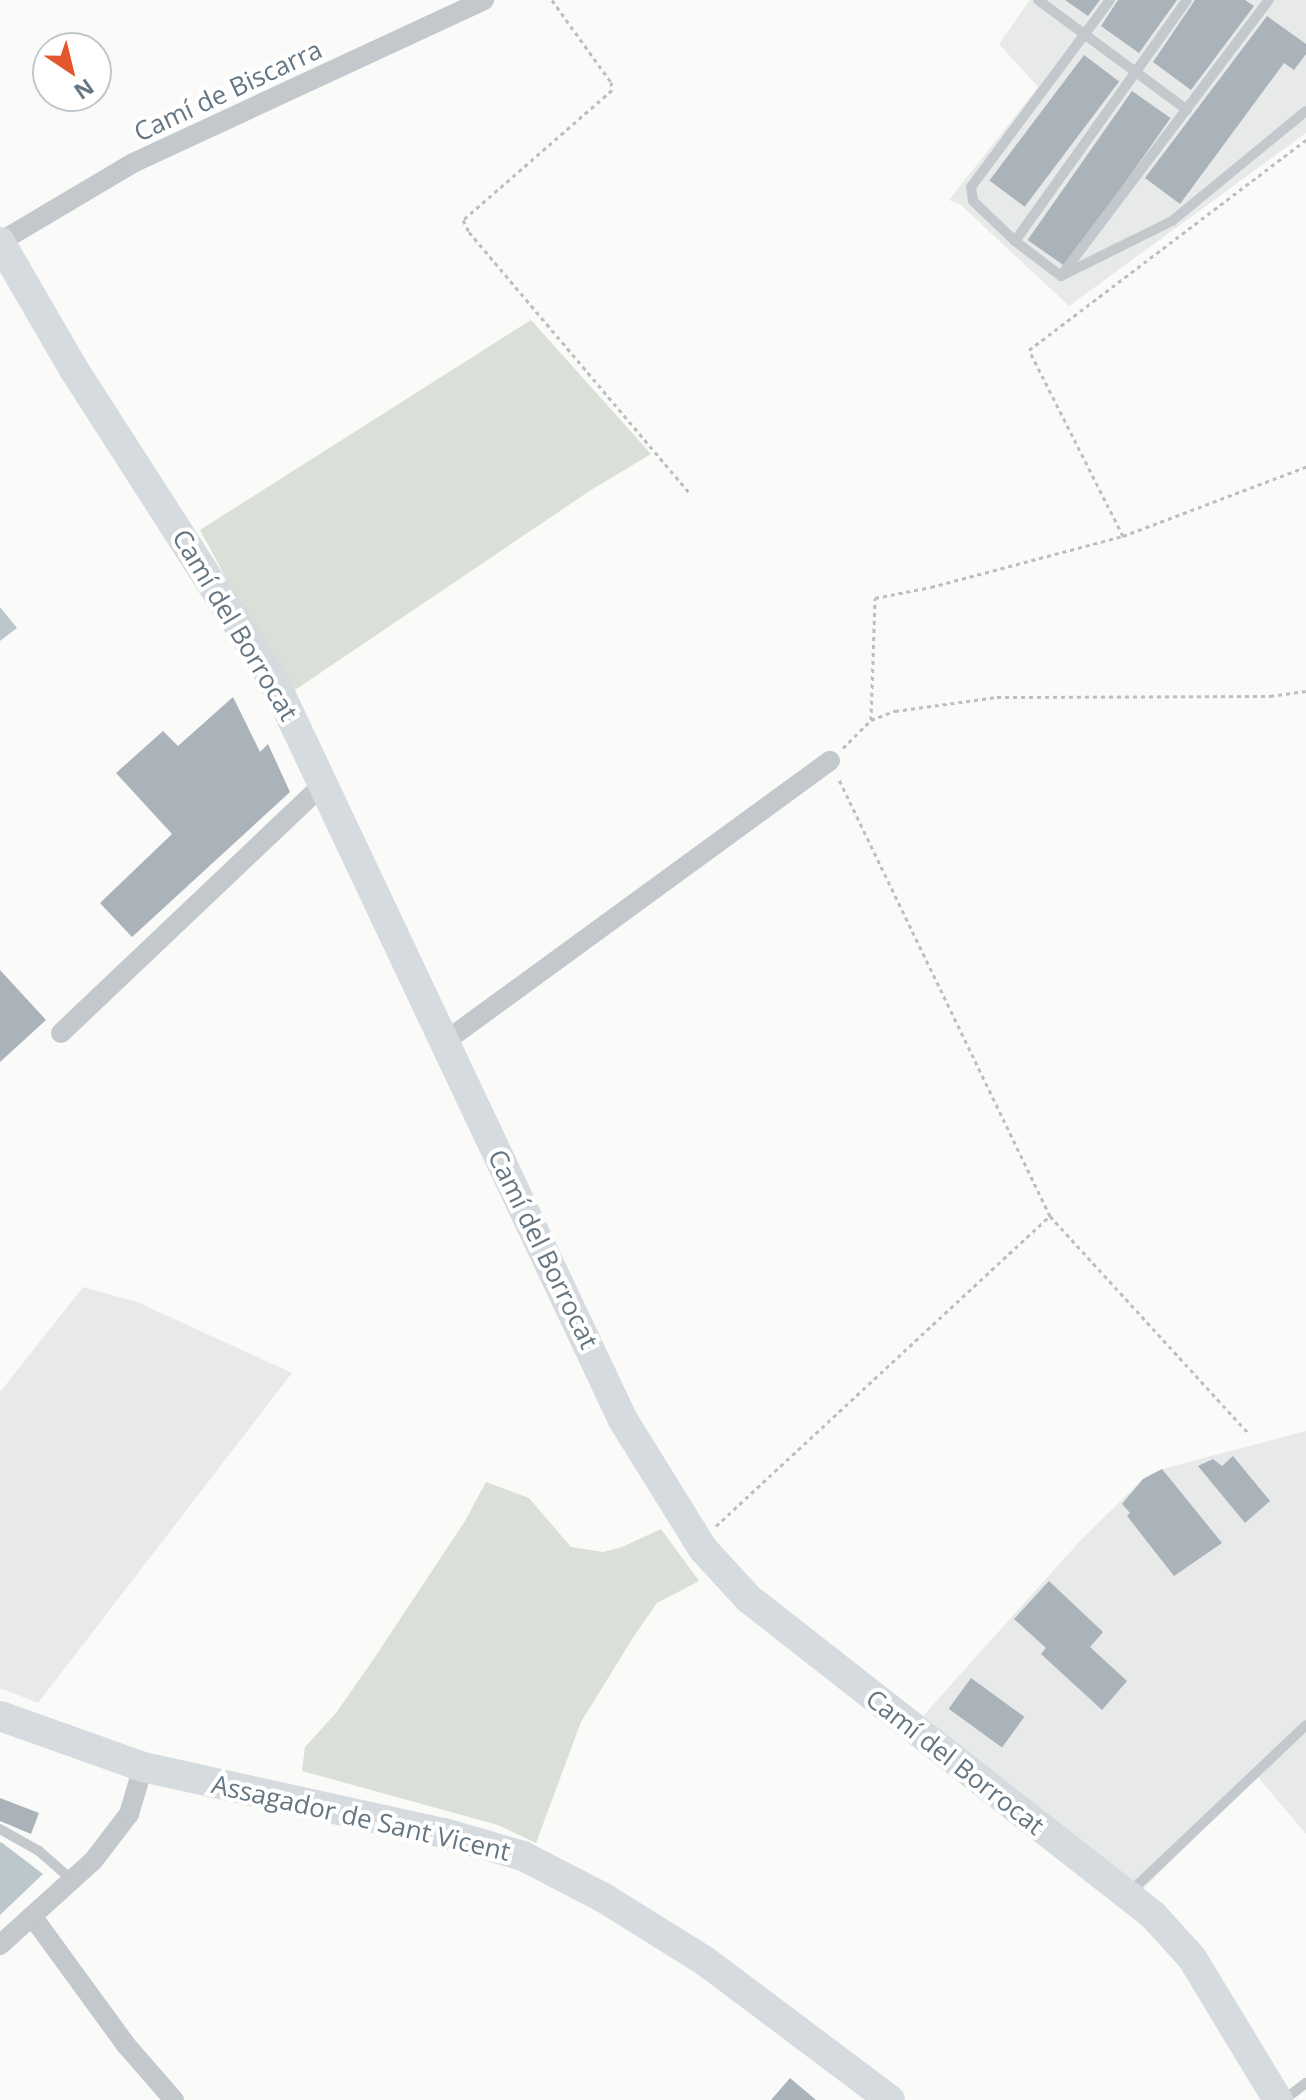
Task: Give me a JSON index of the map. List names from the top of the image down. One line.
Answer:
{"streets":{"street":["Camí de Biscarra","Camí del Borrocat","Assagador de Sant Vicent"]},"crossings":[["Camí de Biscarra","Camí del Borrocat"]],"north":"bottom right"}
